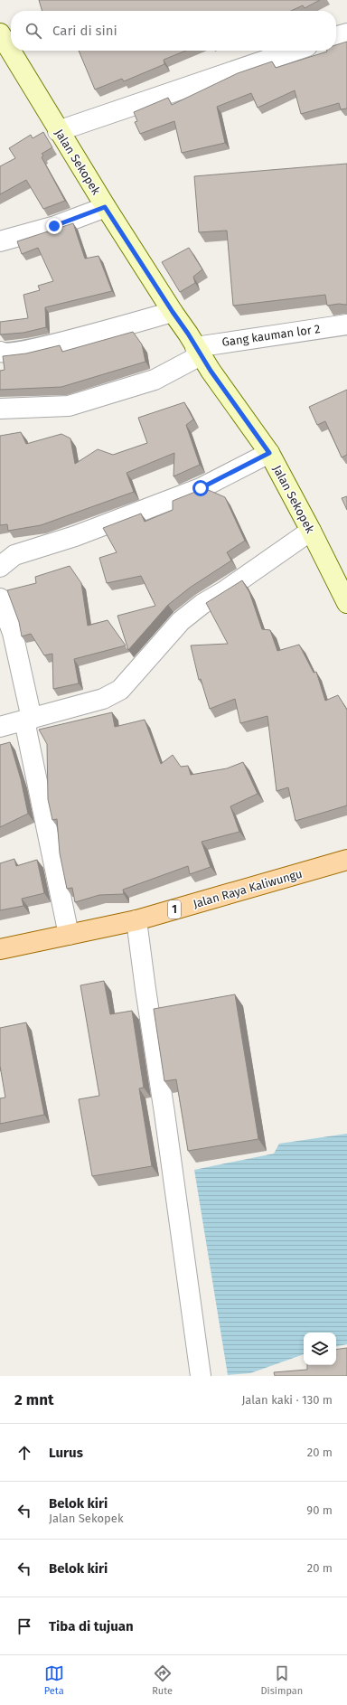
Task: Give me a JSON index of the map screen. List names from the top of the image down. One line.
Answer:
{"streets":{"main road":["Jalan Raya Kaliwungu","1"],"street":["Jalan Sekopek","Gang kauman lor 2"]},"crossings":[["Jalan Sekopek","Gang kauman lor 2"]],"page":{"search":"Cari di sini","heading":["2 mnt","Jalan kaki · 130 m"],"list":[["Lurus","20 m"],["Belok kiri","Jalan Sekopek","90 m"],["Belok kiri","20 m"],"Tiba di tujuan"],"nav":["Peta","Rute","Disimpan"]}}
